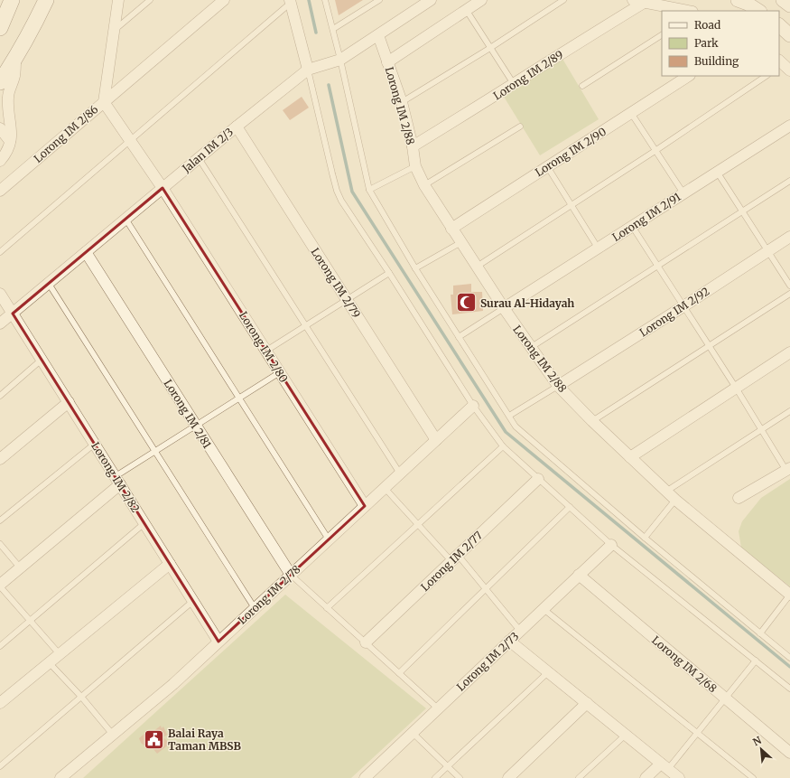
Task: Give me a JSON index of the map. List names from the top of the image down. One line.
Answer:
{"streets":{"street":["Lorong IM 2/89","Lorong IM 2/88","Lorong IM 2/86","Jalan IM 2/3","Lorong IM 2/90","Lorong IM 2/91","Lorong IM 2/79","Lorong IM 2/92","Lorong IM 2/80","Lorong IM 2/81","Lorong IM 2/82","Lorong IM 2/77","Lorong IM 2/78","Lorong IM 2/73","Lorong IM 2/68"]},"crossings":[["Lorong IM 2/89","Lorong IM 2/88"],["Lorong IM 2/88","Jalan IM 2/3"],["Lorong IM 2/88","Lorong IM 2/90"],["Lorong IM 2/88","Lorong IM 2/91"],["Lorong IM 2/88","Lorong IM 2/92"],["Lorong IM 2/86","Lorong IM 2/80"],["Jalan IM 2/3","Lorong IM 2/79"],["Jalan IM 2/3","Lorong IM 2/80"],["Jalan IM 2/3","Lorong IM 2/81"],["Jalan IM 2/3","Lorong IM 2/82"],["Lorong IM 2/79","Lorong IM 2/78"],["Lorong IM 2/80","Lorong IM 2/78"],["Lorong IM 2/81","Lorong IM 2/78"],["Lorong IM 2/82","Lorong IM 2/78"],["Lorong IM 2/73","Lorong IM 2/68"]],"places":{"mosque":["Surau Al-Hidayah"],"public building":["Balai Raya Taman MBSB"]},"legend":["Road","Park","Building"],"north":"top left"}
